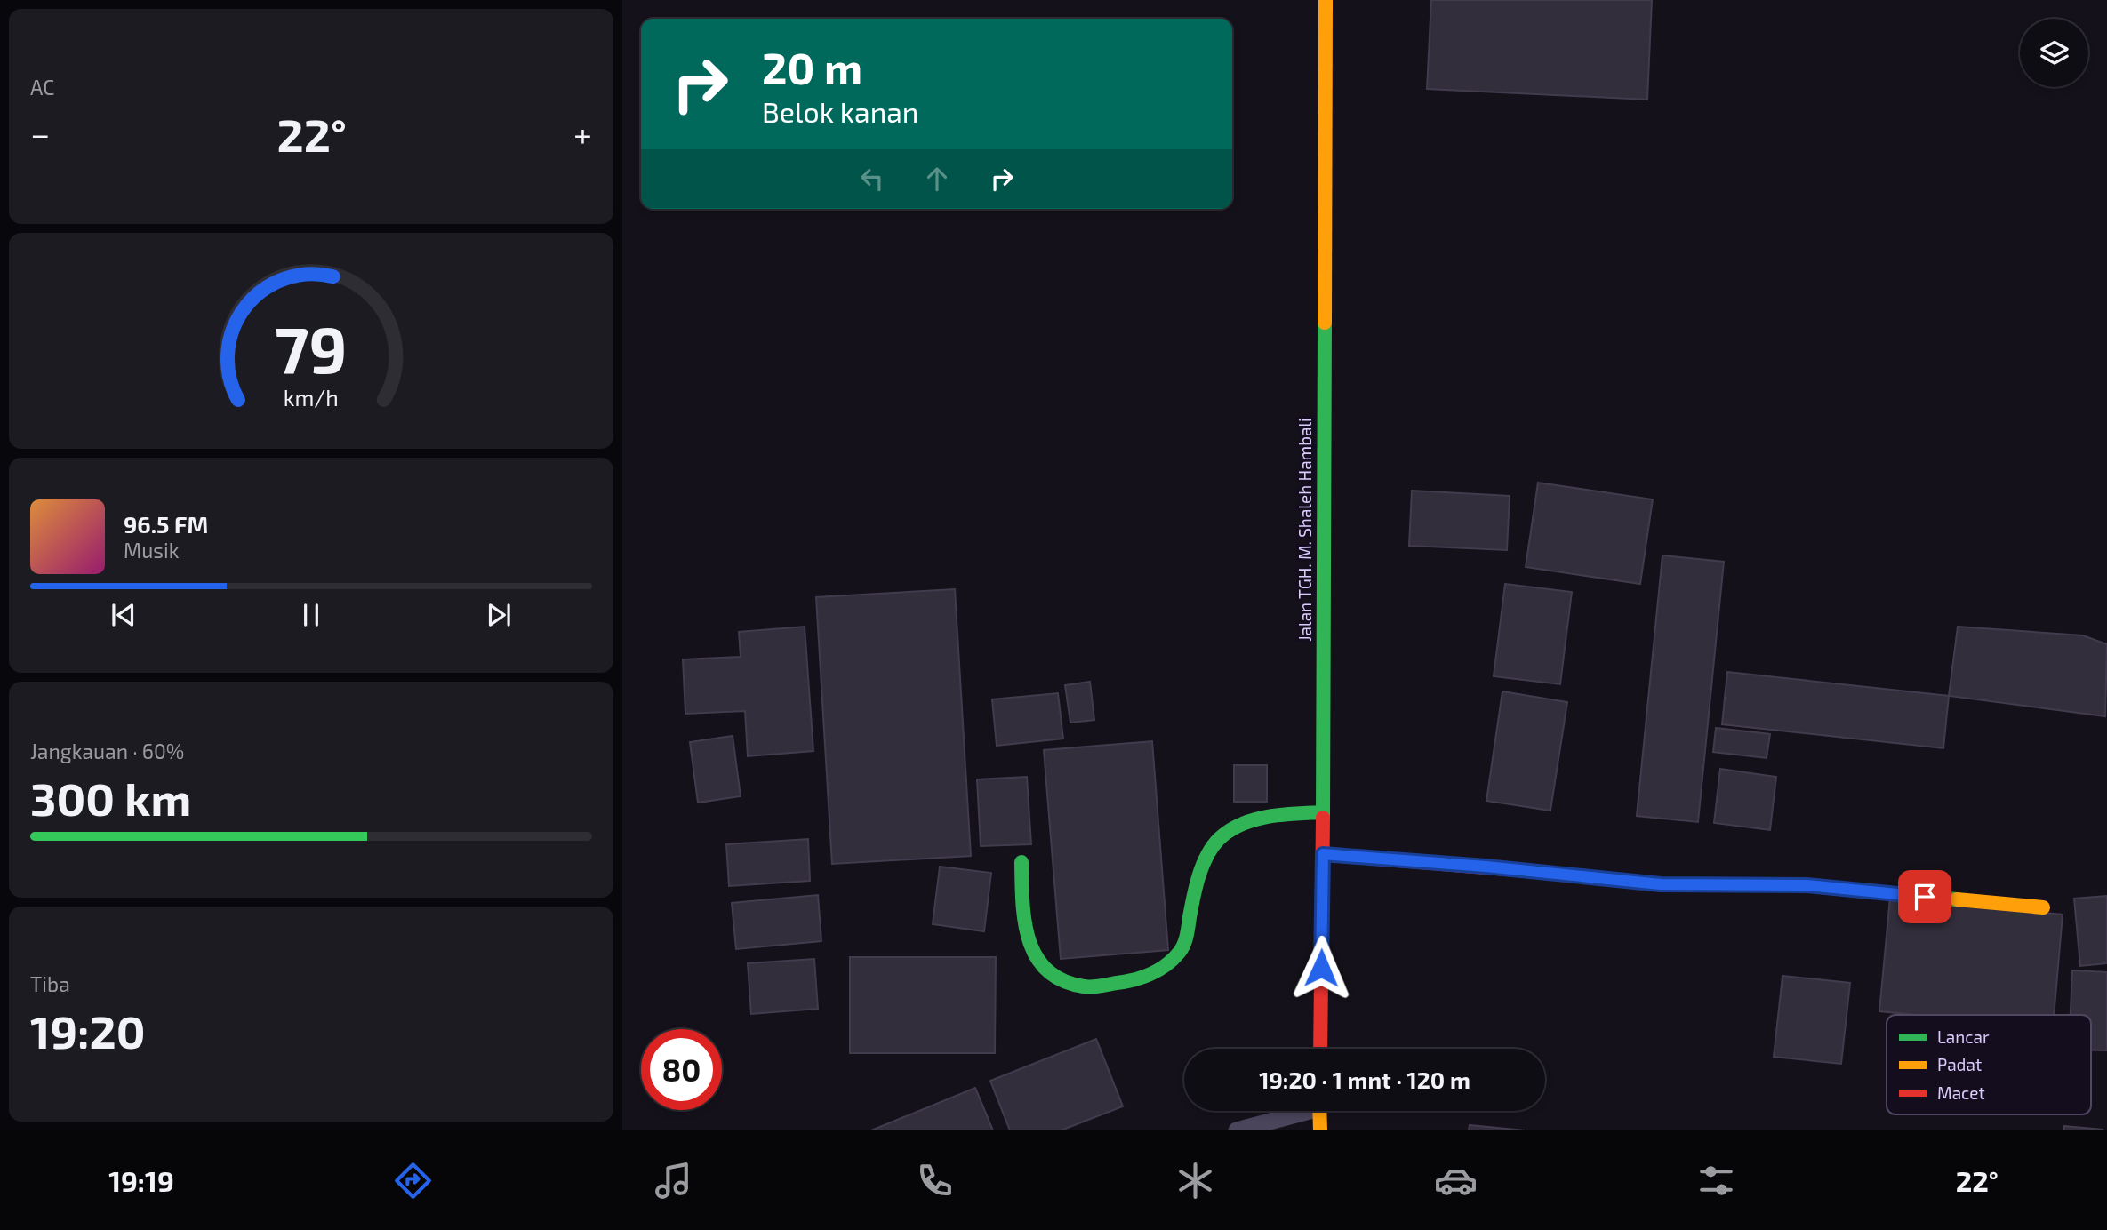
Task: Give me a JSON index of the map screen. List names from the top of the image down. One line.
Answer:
{"streets":{"main road":["Jalan TGH. M. Shaleh Hambali"]},"legend":["Lancar","Padat","Macet"],"page":{"tile":["AC",["Jangkauan · 60%","300 km"],["Tiba","19:20"]],"turn":["20 m","Belok kanan"],"heat":["−","22°","+"],"song":["96.5 FM","Musik"],"limit":"80","trip":"19:20 · 1 mnt · 120 m","tabs":["19:19","22°"],"gauge":["79","km/h"]}}
